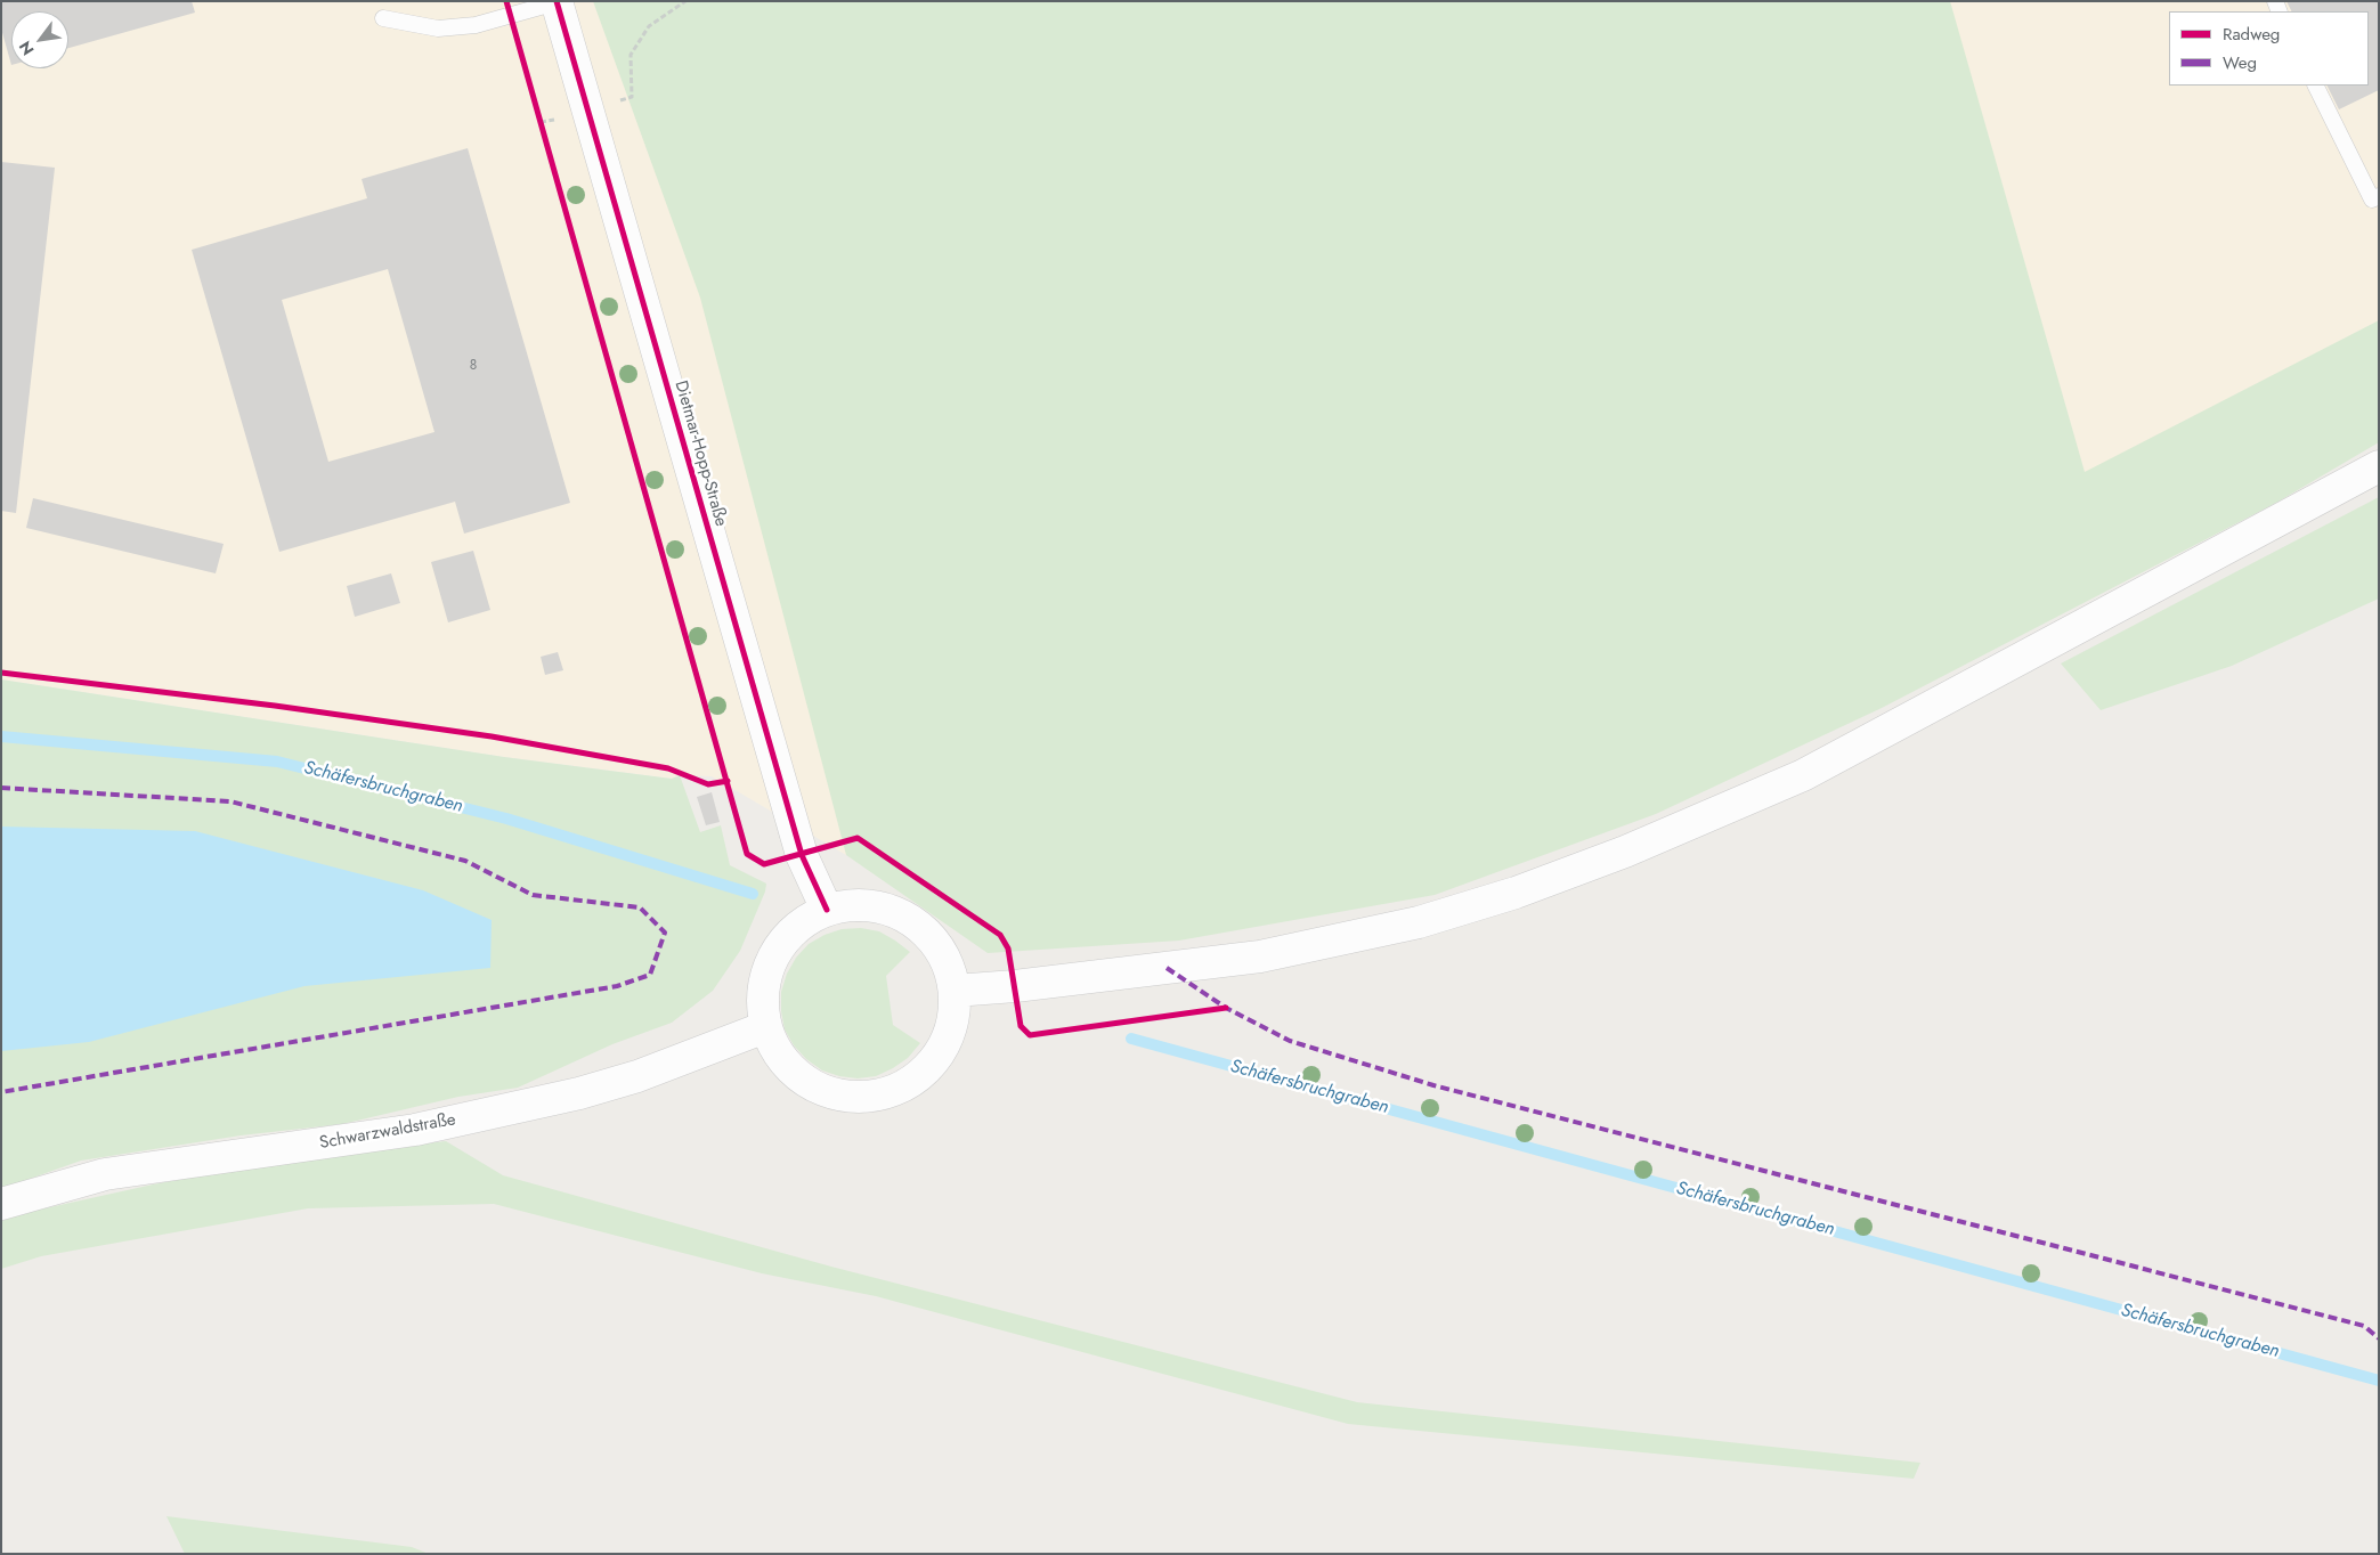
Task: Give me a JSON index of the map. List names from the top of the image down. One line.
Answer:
{"streets":{"main road":["Dietmar-Hopp-Straße","Schwarzwaldstraße"]},"crossings":[["Dietmar-Hopp-Straße","Schwarzwaldstraße"]],"water":["Schäfersbruchgraben"],"house_numbers":["8"],"legend":["Radweg","Weg"],"north":"bottom left"}
